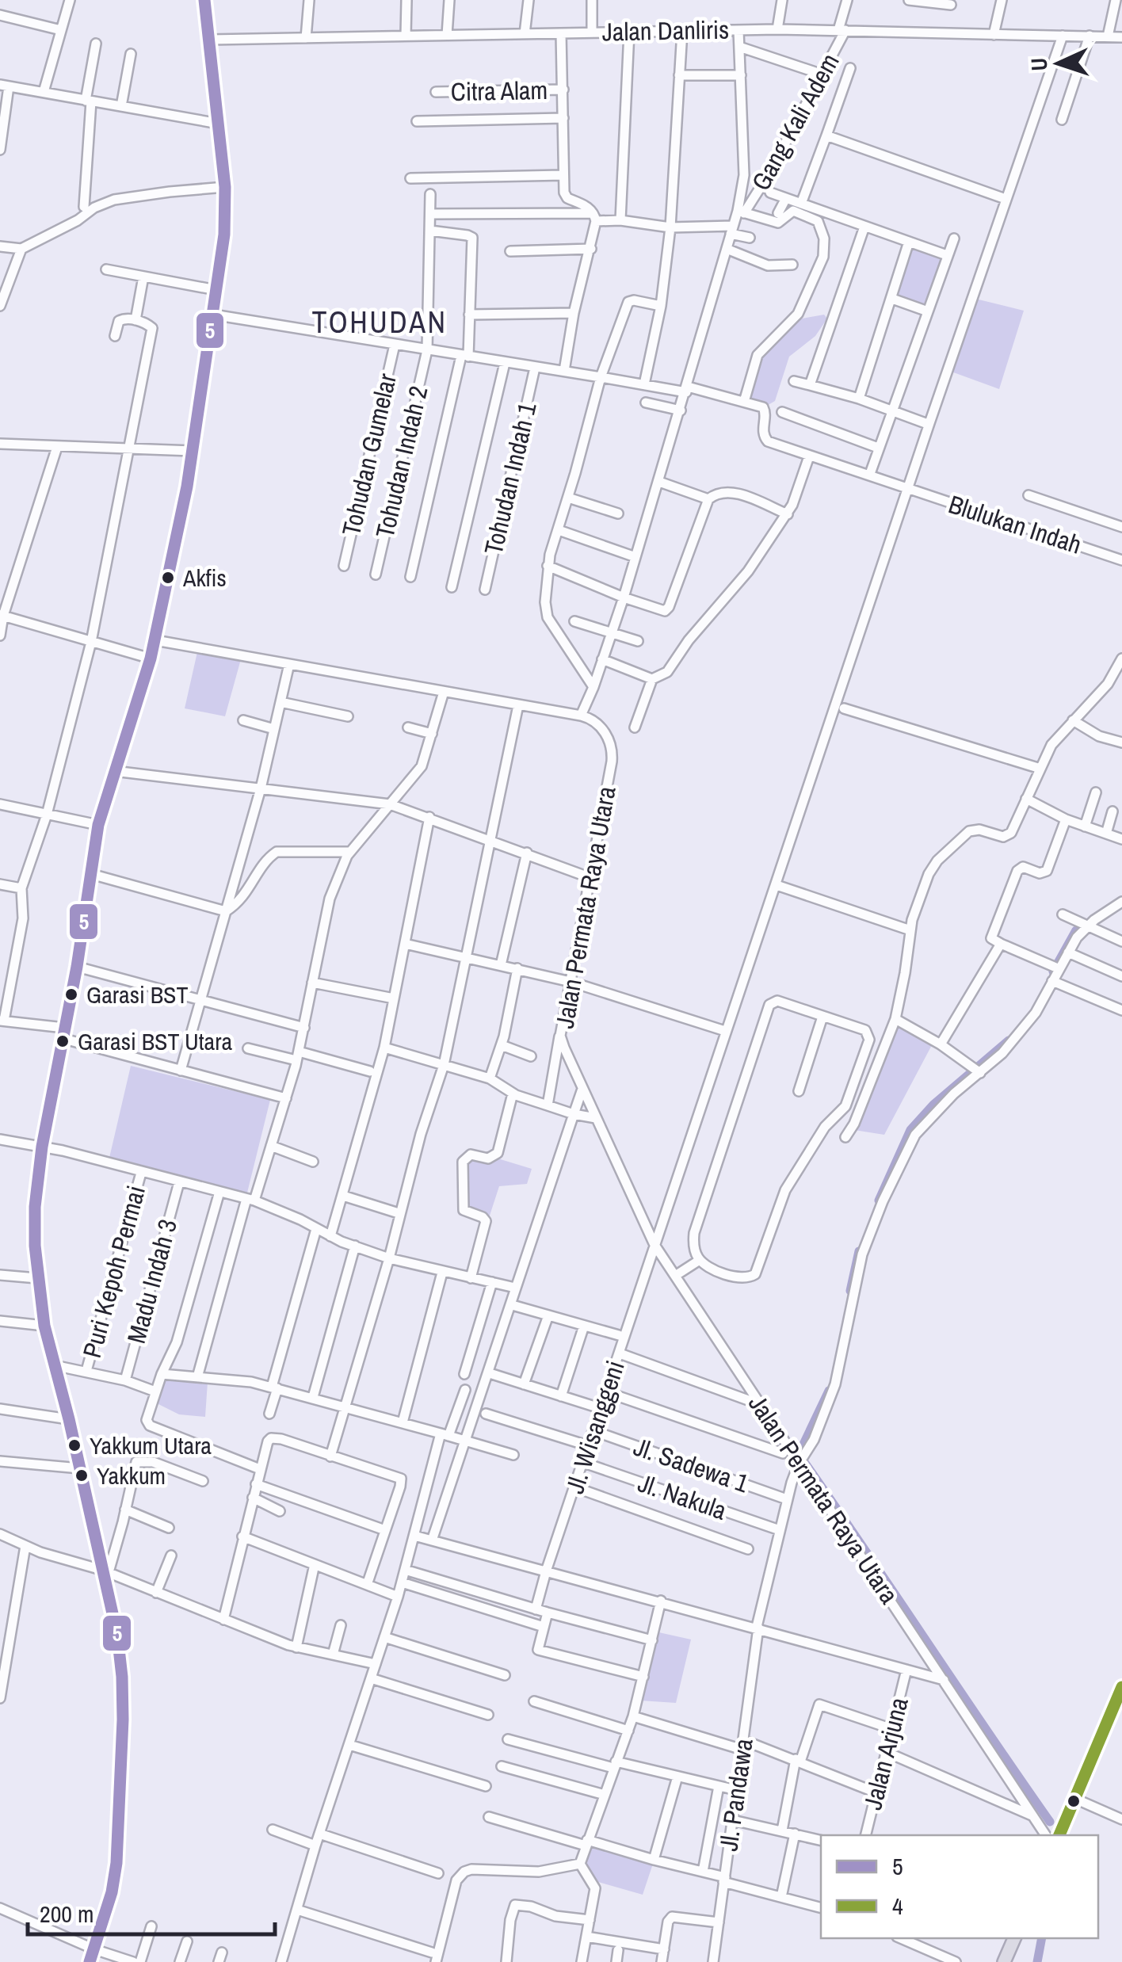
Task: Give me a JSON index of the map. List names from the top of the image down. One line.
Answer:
{"streets":{"street":["Jalan Danliris","Citra Alam","Gang Kali Adem","Tohudan Gumelar","Tohudan Indah 2","Tohudan Indah 1","Blulukan Indah","Jalan Permata Raya Utara","Puri Kepoh Permai","Madu Indah 3","Jl. Wisanggeni","Jl. Sadewa 1","Jl. Nakula","Jalan Arjuna","Jl. Pandawa"]},"crossings":[["Jalan Danliris","Gang Kali Adem"],["Jalan Danliris","Jl. Wisanggeni"],["Blulukan Indah","Jl. Wisanggeni"],["Jalan Permata Raya Utara","Jl. Wisanggeni"],["Jalan Permata Raya Utara","Jl. Pandawa"],["Jl. Wisanggeni","Jl. Sadewa 1"],["Jl. Wisanggeni","Jl. Nakula"],["Jl. Sadewa 1","Jl. Pandawa"],["Jl. Nakula","Jl. Pandawa"]],"districts":["TOHUDAN"],"places":["Akfis","Garasi BST","Garasi BST Utara","Yakkum Utara","Yakkum"],"lines":["transit line 5","transit line 4"],"legend":["5","4"],"scale_bar":"200 m","north":"left"}
